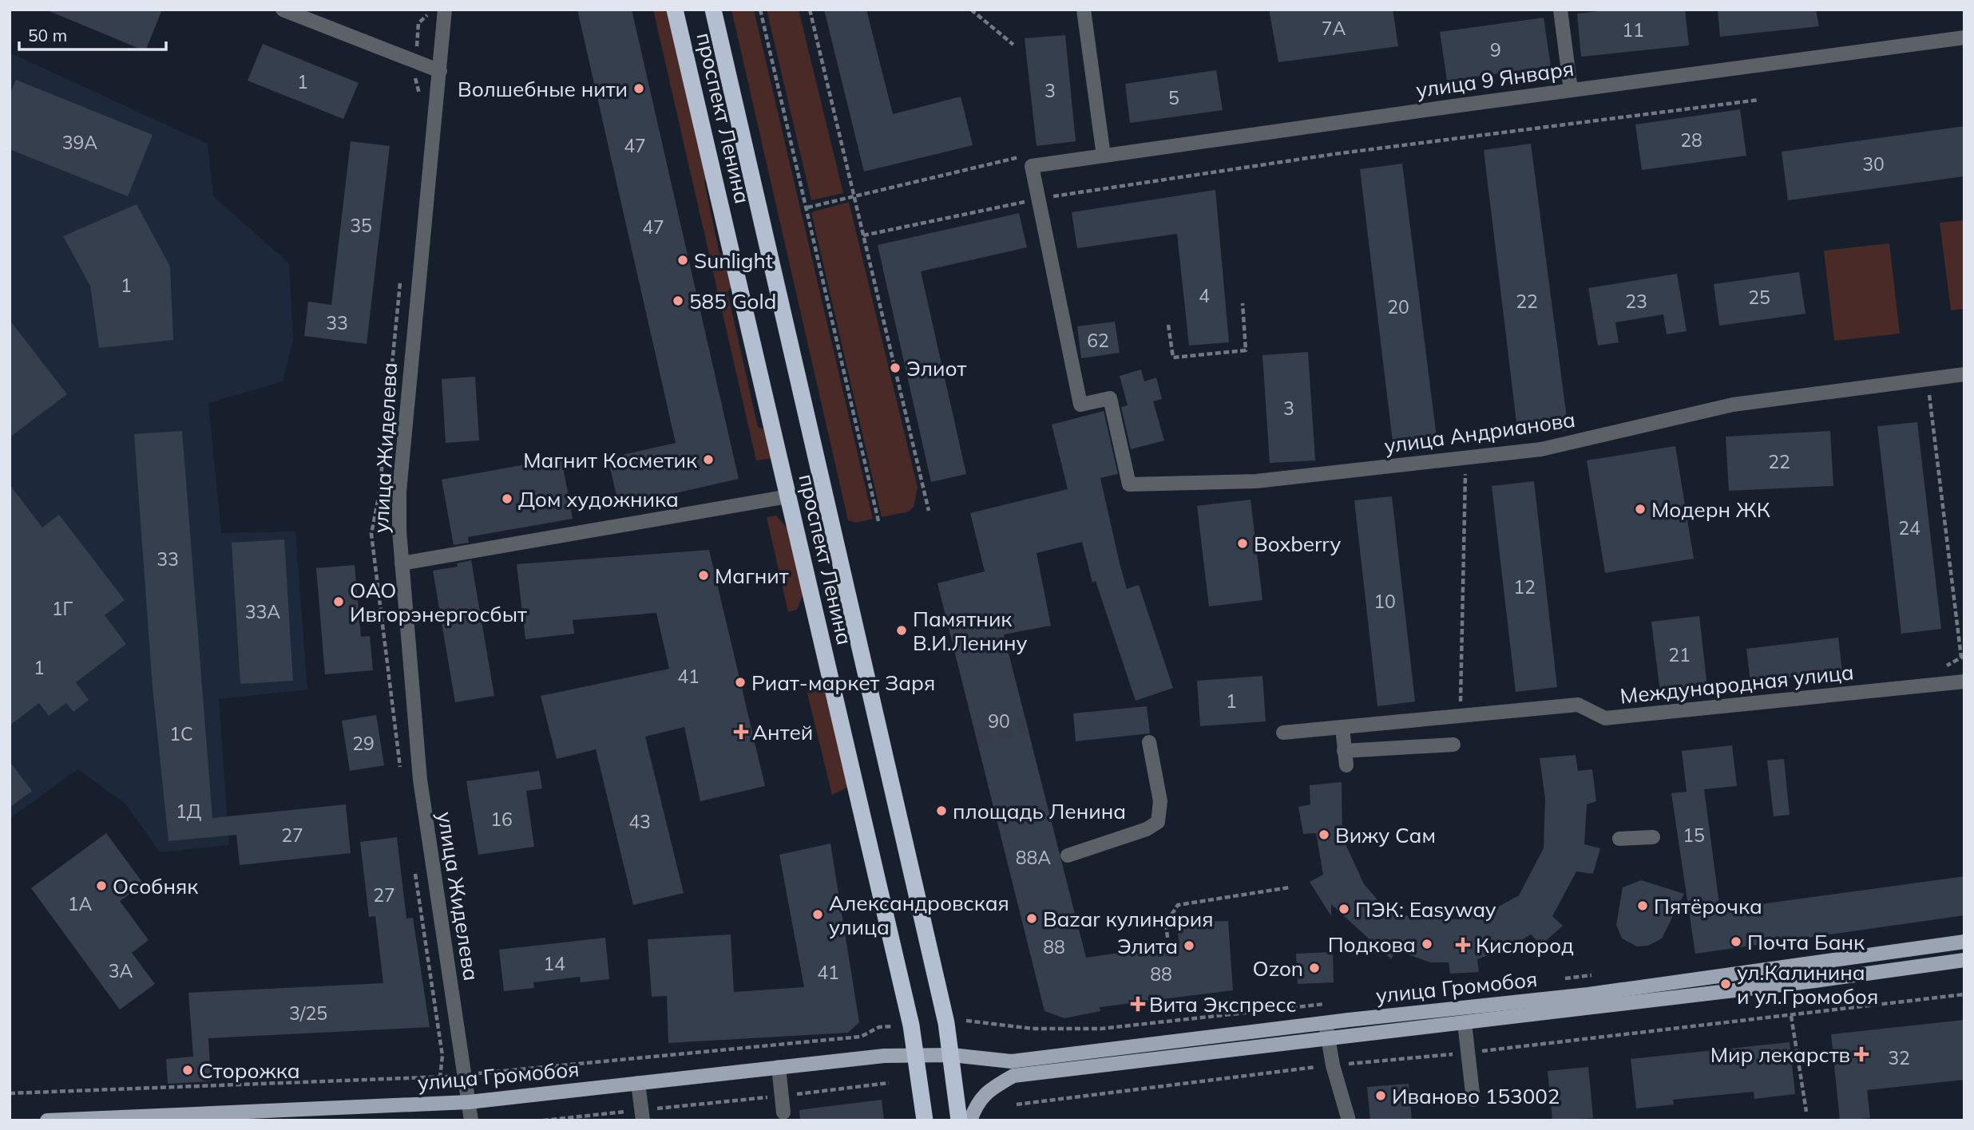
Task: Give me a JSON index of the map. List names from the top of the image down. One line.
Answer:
{"streets":{"highway":["проспект Ленина"],"main road":["улица Громобоя"],"street":["улица 9 Января","улица Андрианова","улица Жиделева","Международная улица"]},"crossings":[["улица 9 Января","улица Андрианова"],["проспект Ленина","улица Громобоя"],["улица Жиделева","улица Громобоя"]],"places":{"other":["Волшебные нити","Sunlight","585 Gold","Элиот","Магнит Косметик","Дом художника","Модерн ЖК","Boxberry","Магнит","ОАО Ивгорэнергосбыт","Памятник В.И.Ленину","Риат-маркет Заря","площадь Ленина","Вижу Сам","Особняк","Пятёрочка","ПЭК: Easyway","Александровская улица","Bazar кулинария","Почта Банк","Подкова","Элита","Ozon","ул.Калинина и ул.Громобоя","Сторожка","Иваново 153002"],"health":["Антей","Кислород","Вита Экспресс","Мир лекарств"]},"house_numbers":["7А","11","9","1","3","5","28","39А","47","30","35","47","1","4","25","22","23","20","33","62","3","22","24","33","12","10","1Г","33А","21","1","41","1","90","1С","29","1Д","16","43","27","15","88А","27","1А","88","14","3А","41","88","3/25","32"],"scale_bar":"50 m"}
